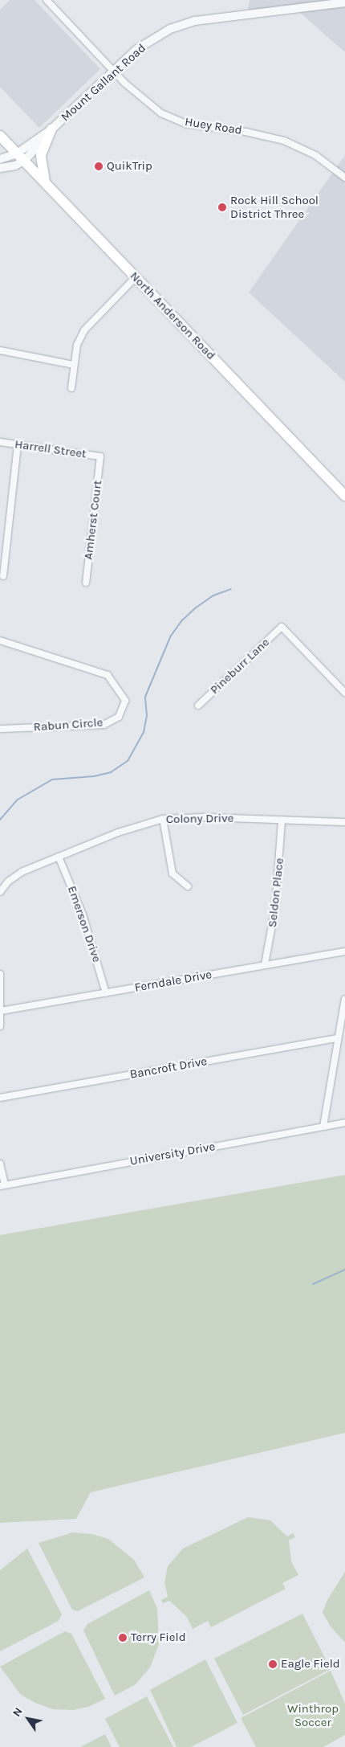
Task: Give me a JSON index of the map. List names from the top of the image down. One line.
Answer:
{"streets":{"main road":["North Anderson Road"],"street":["Mount Gallant Road","Huey Road","Harrell Street","Amherst Court","Pineburr Lane","Rabun Circle","Colony Drive","Seldon Place","Emerson Drive","Ferndale Drive","Bancroft Drive","University Drive"]},"crossings":[["Mount Gallant Road","Huey Road"],["Mount Gallant Road","North Anderson Road"],["Harrell Street","Amherst Court"],["Colony Drive","Seldon Place"],["Colony Drive","Emerson Drive"],["Seldon Place","Ferndale Drive"],["Emerson Drive","Ferndale Drive"]],"parks":["Winthrop Soccer"],"places":["QuikTrip","Rock Hill School District Three","Terry Field","Eagle Field"],"north":"top left"}
